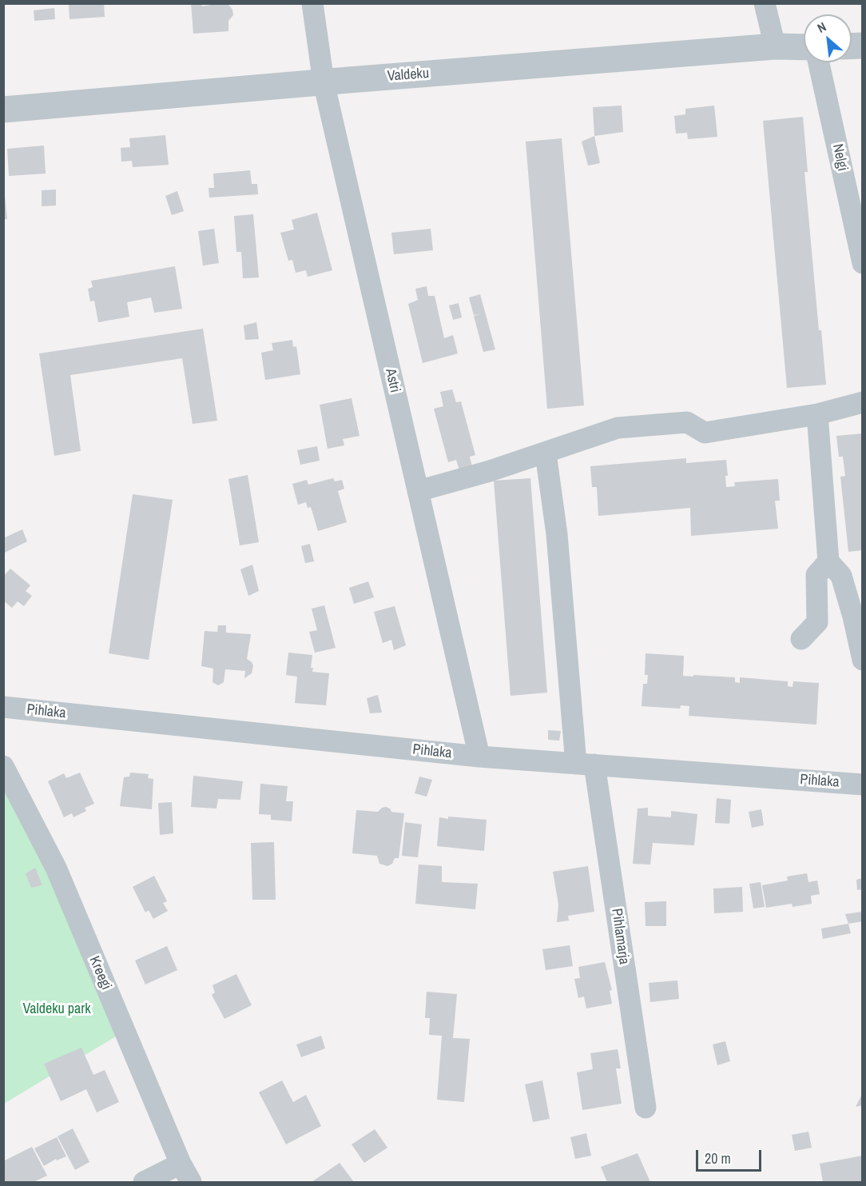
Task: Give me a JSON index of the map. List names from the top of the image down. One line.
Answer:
{"streets":{"street":["Valdeku","Nelgi","Astri","Pihlaka","Pihlamarja","Kreegi"]},"crossings":[["Valdeku","Astri"],["Astri","Pihlaka"],["Pihlaka","Pihlamarja"]],"parks":["Valdeku park"],"scale_bar":"20 m","north":"top left"}
